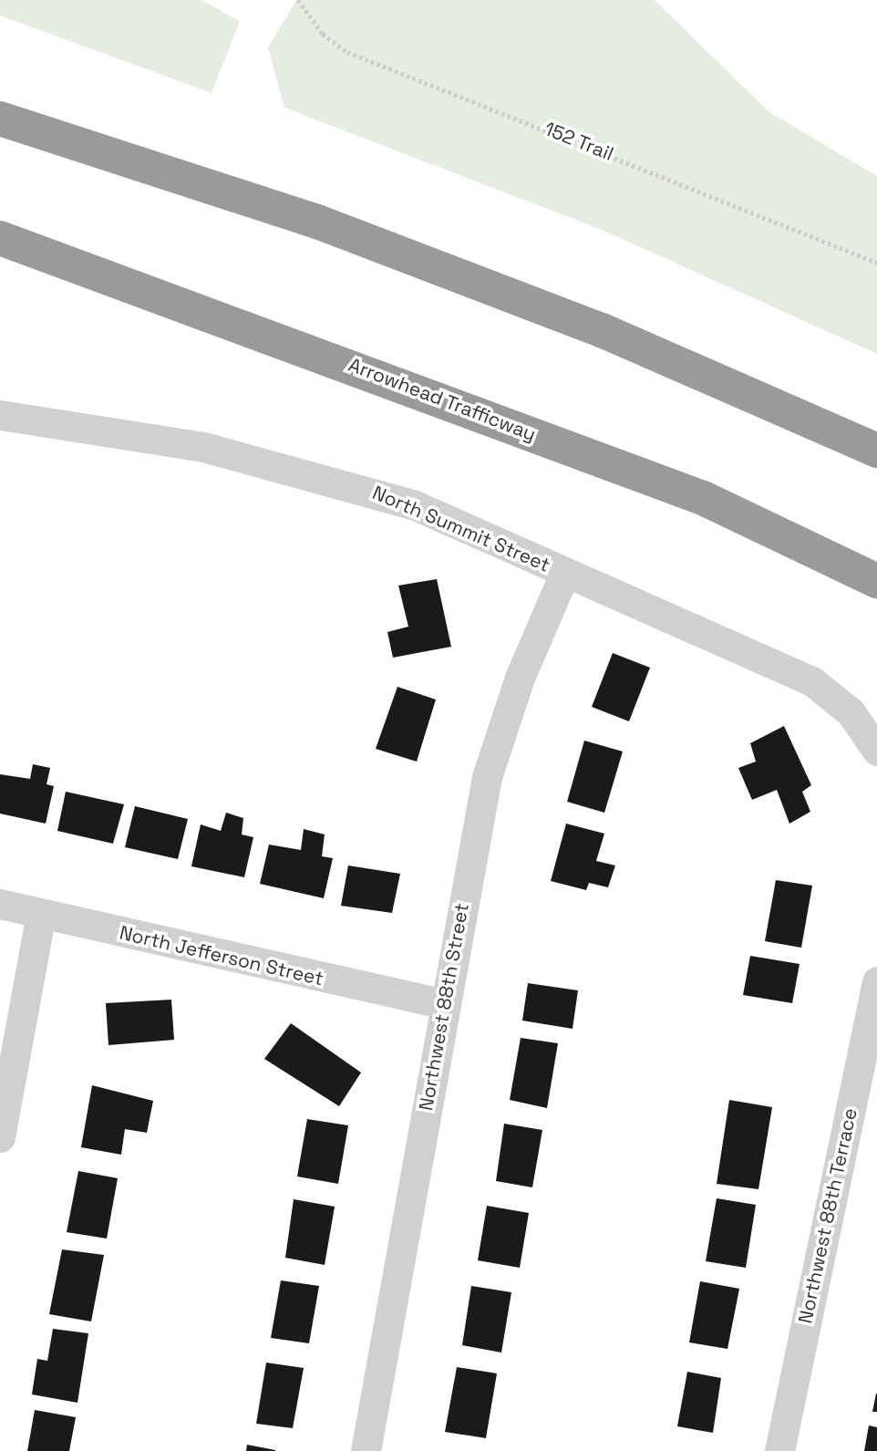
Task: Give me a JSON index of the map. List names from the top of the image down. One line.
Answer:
{"streets":{"highway":["Arrowhead Trafficway"],"street":["North Summit Street","North Jefferson Street","Northwest 88th Street","Northwest 88th Terrace"],"path":["152 Trail"]},"crossings":[["North Summit Street","Northwest 88th Street"],["North Jefferson Street","Northwest 88th Street"]]}
